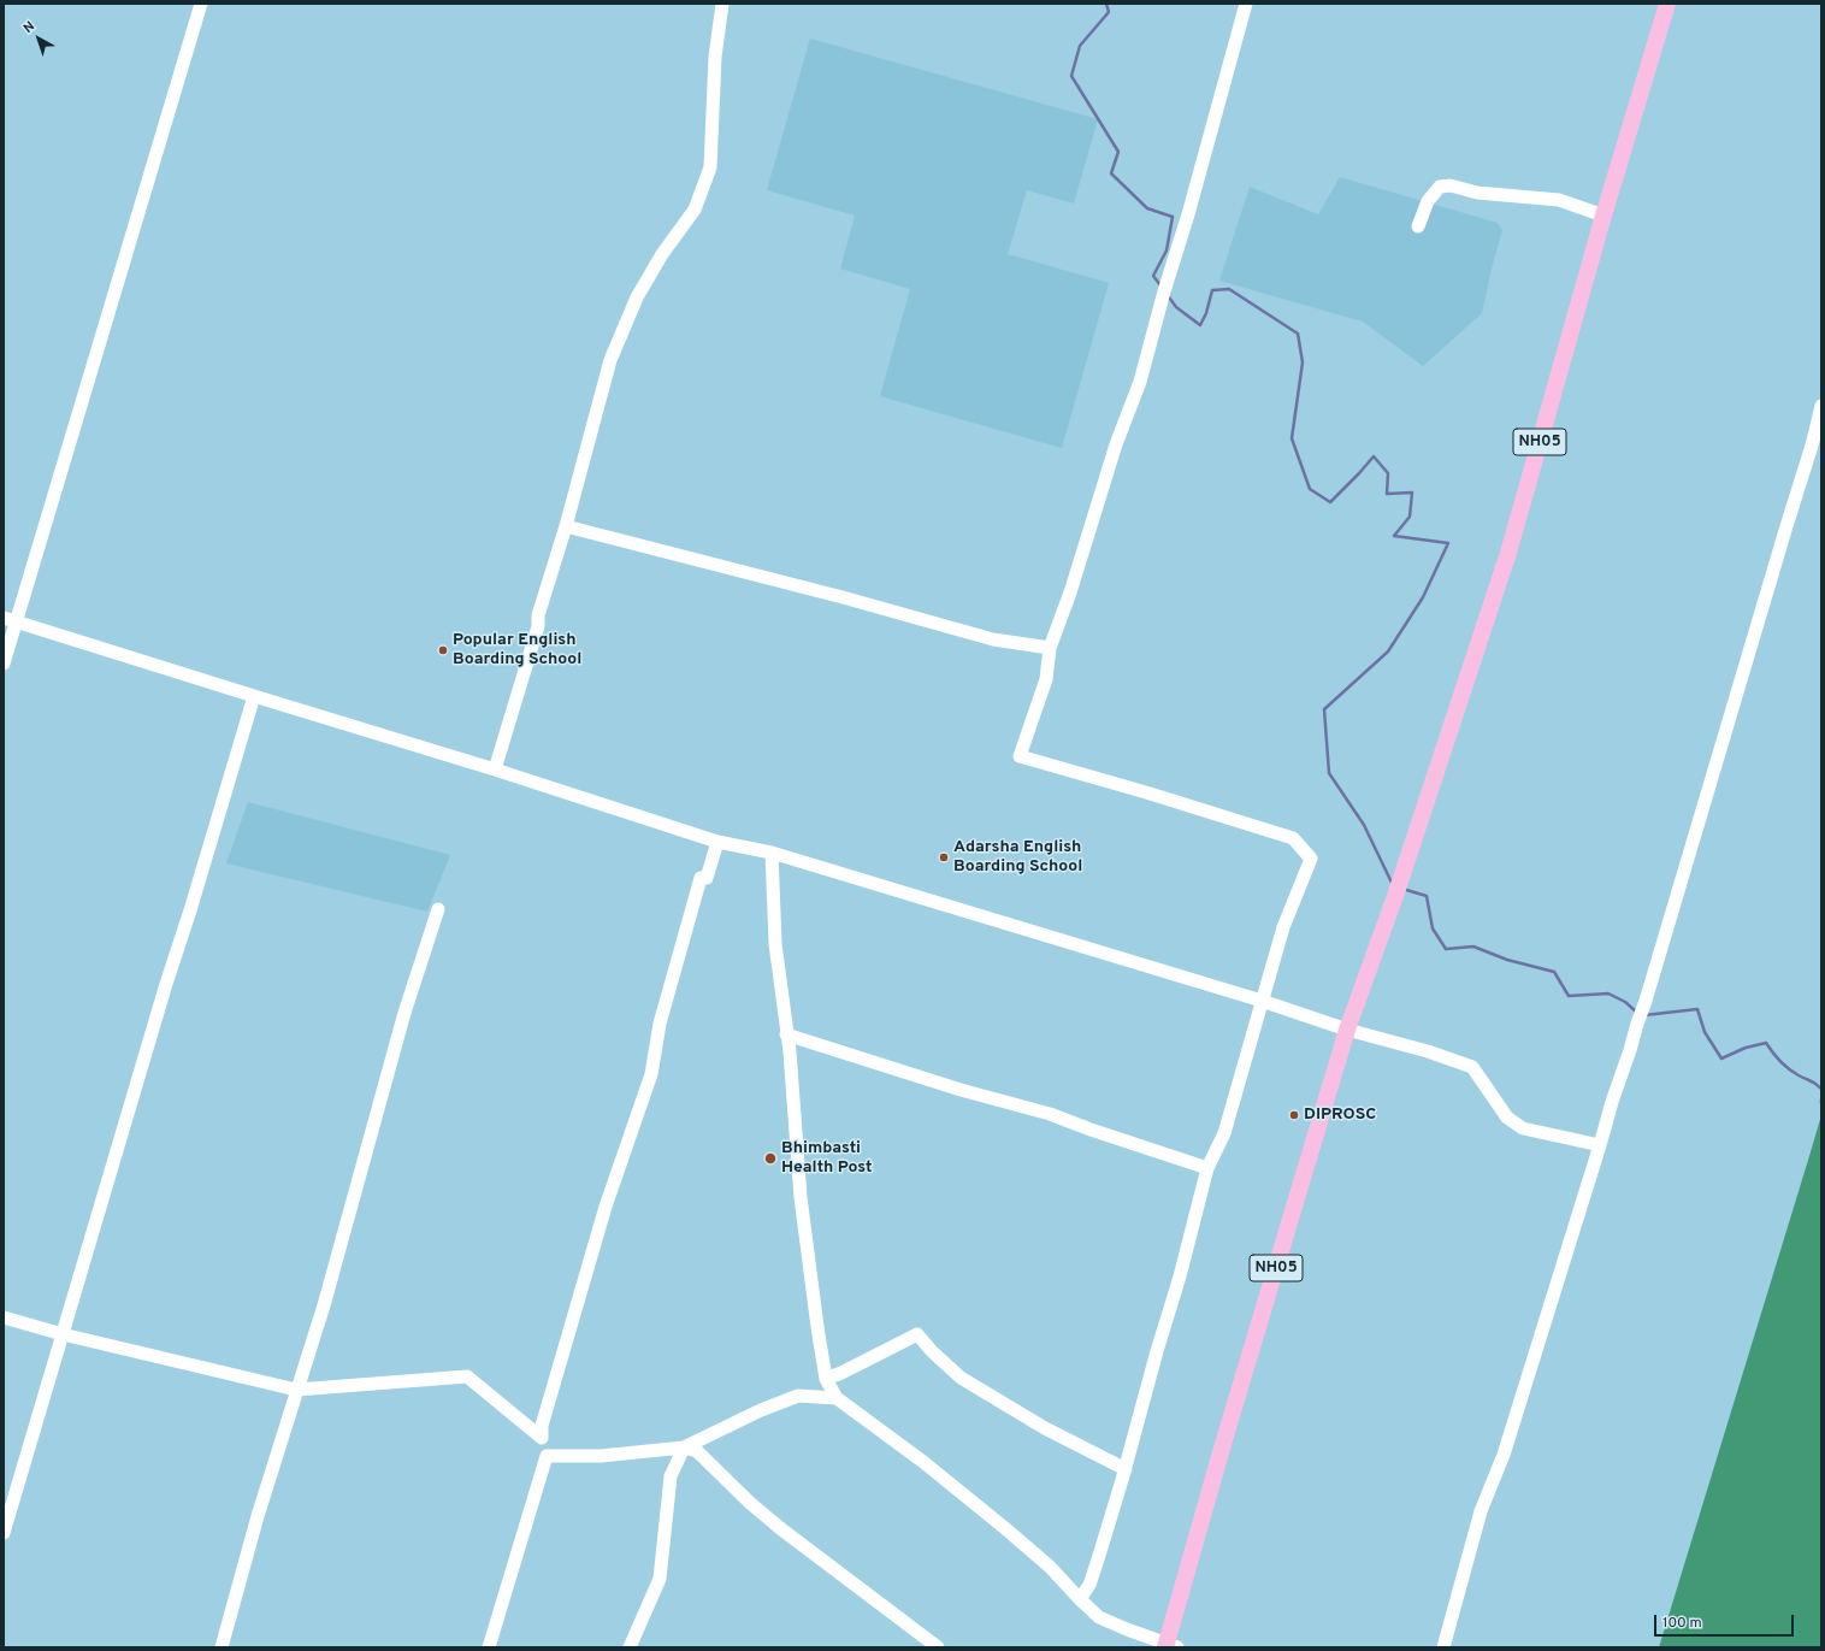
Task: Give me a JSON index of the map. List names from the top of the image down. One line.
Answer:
{"streets":{"main road":["NH05"]},"places":["Popular English Boarding School","Adarsha English Boarding School","DIPROSC","Bhimbasti Health Post"],"scale_bar":"100 m","north":"top left"}
